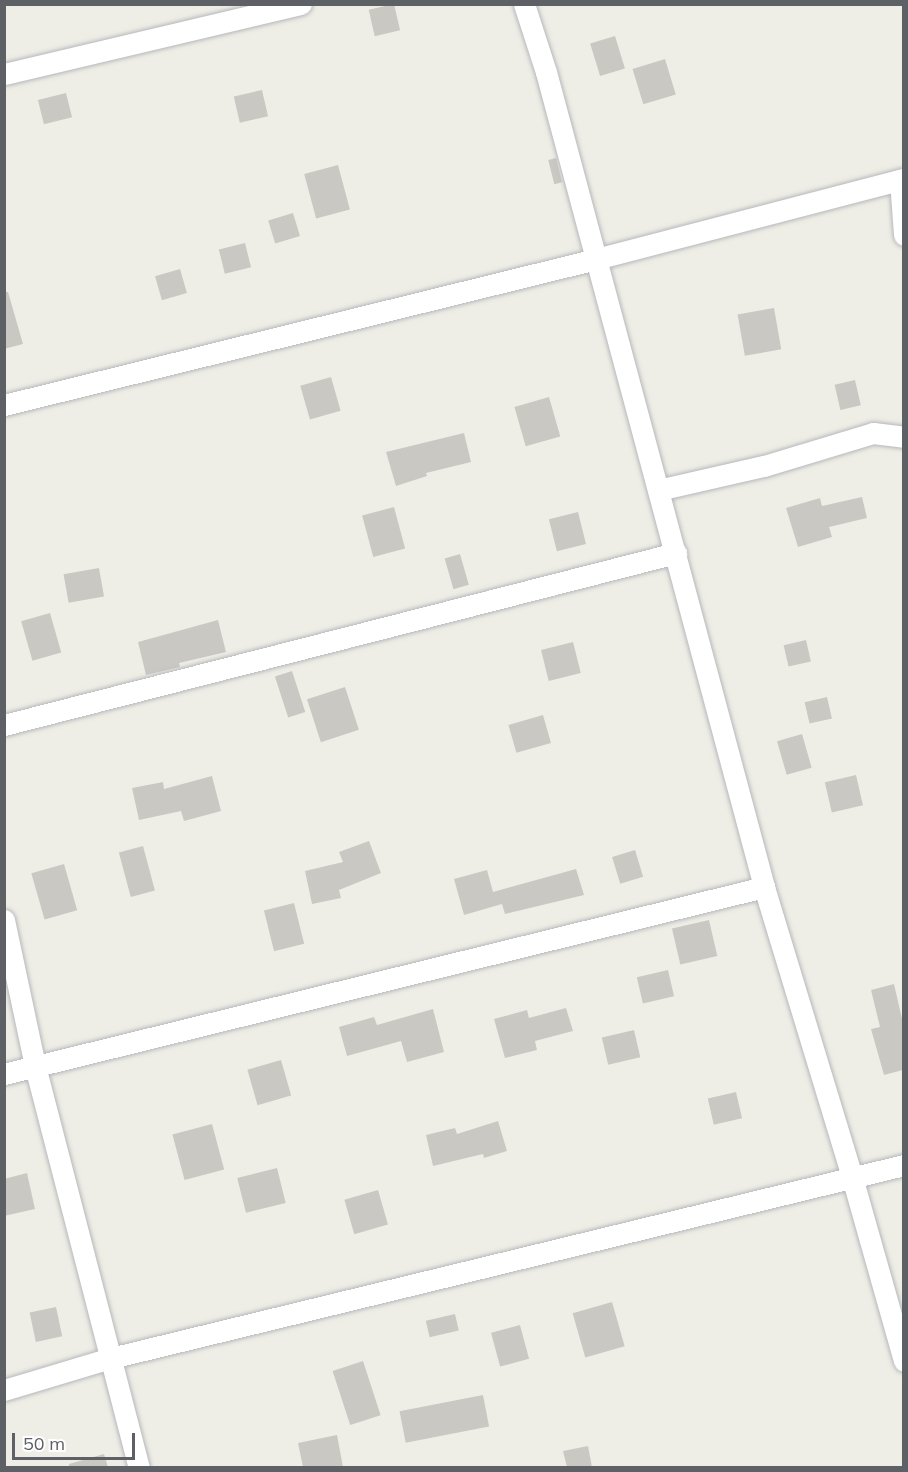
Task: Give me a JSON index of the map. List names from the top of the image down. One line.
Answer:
{"scale_bar":"50 m"}
